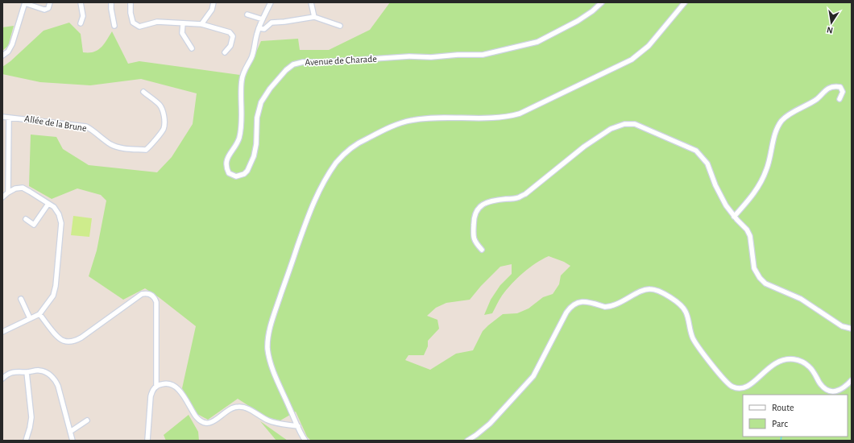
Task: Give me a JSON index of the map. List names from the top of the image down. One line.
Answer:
{"streets":{"street":["Avenue de Charade","Allée de la Brune"]},"legend":["Route","Parc"],"north":"bottom"}
